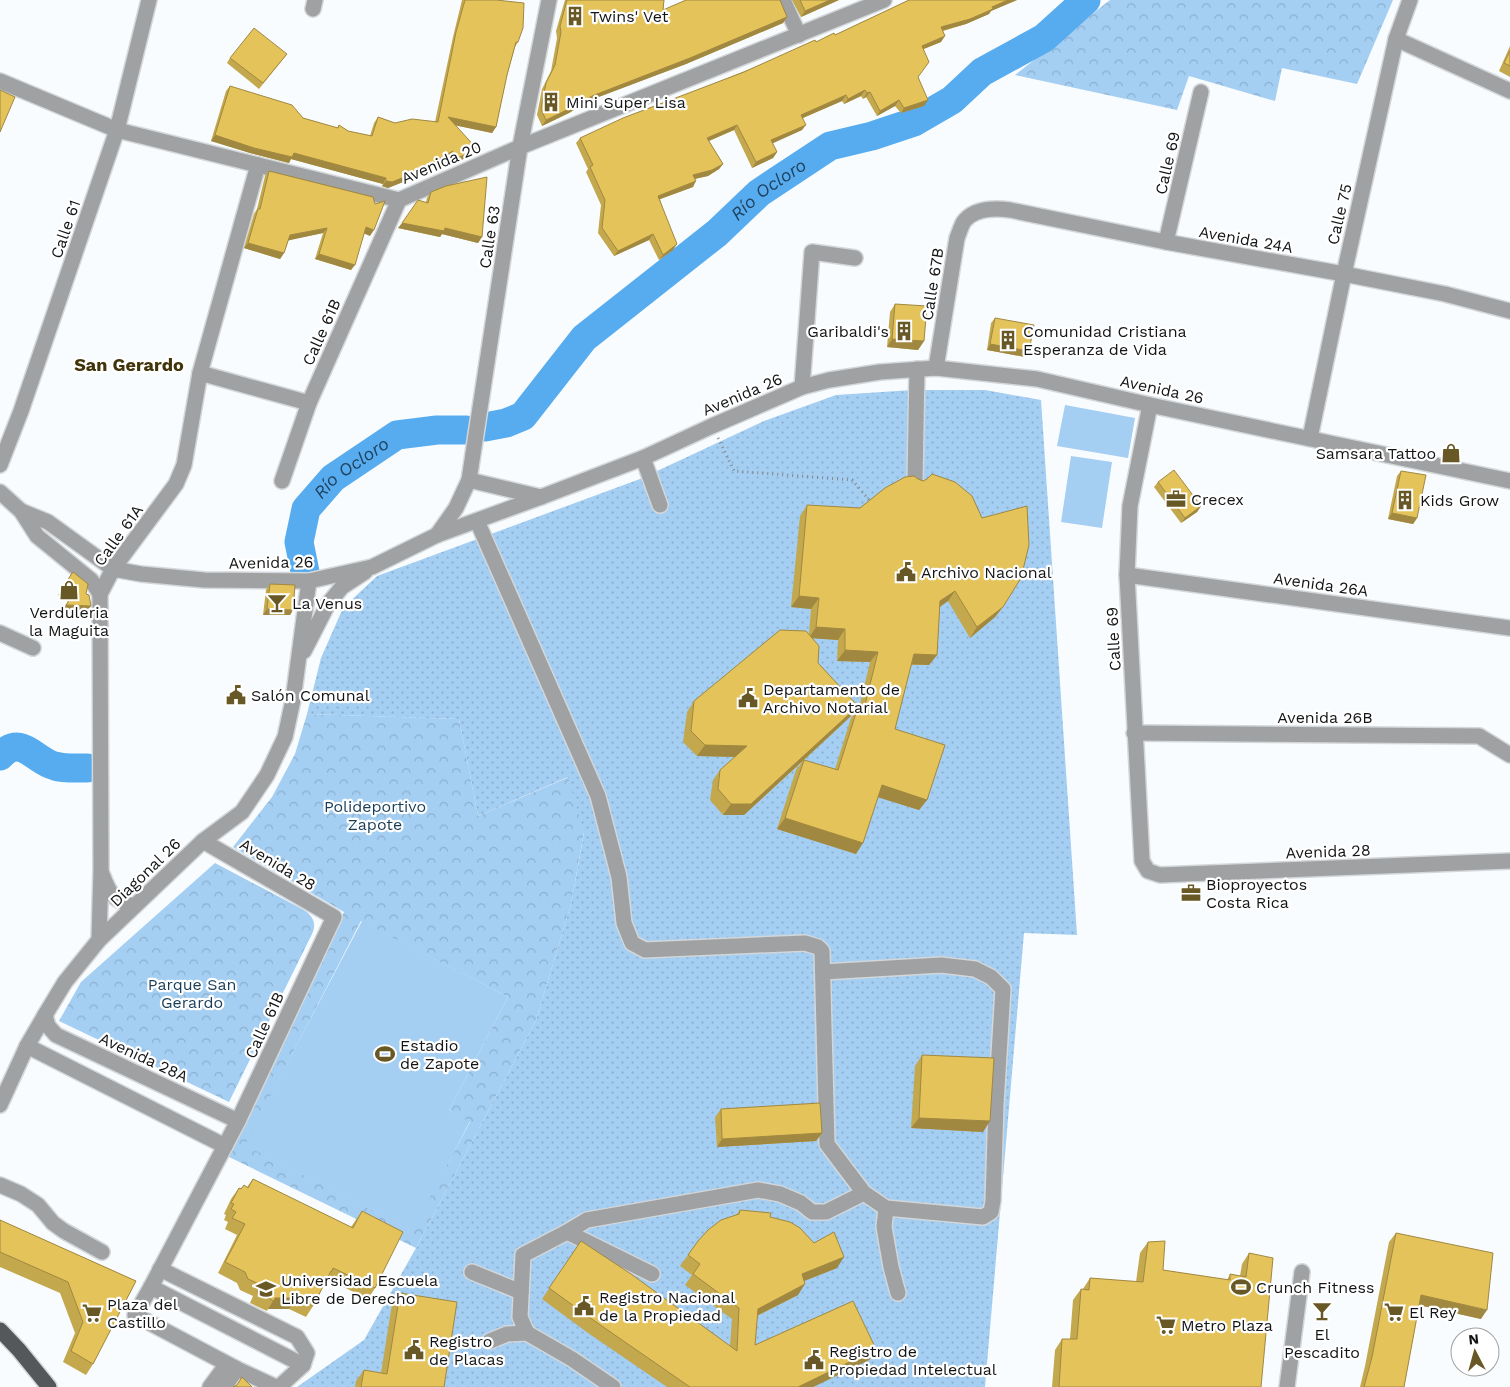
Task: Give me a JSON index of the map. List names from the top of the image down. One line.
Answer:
{"streets":{"street":["Avenida 20","Calle 69","Calle 75","Calle 61","Calle 63","Avenida 24A","Calle 67B","Calle 61B","Avenida 26","Calle 61A","Avenida 26A","Avenida 26B","Avenida 28","Diagonal 26","Avenida 28A"]},"crossings":[["Avenida 20","Calle 61"],["Avenida 20","Calle 63"],["Avenida 20","Calle 61B"],["Avenida 20","Calle 61A"],["Calle 69","Avenida 24A"],["Calle 69","Avenida 26"],["Calle 69","Avenida 26A"],["Calle 69","Avenida 26B"],["Calle 69","Avenida 28"],["Calle 75","Avenida 24A"],["Calle 75","Avenida 26"],["Calle 63","Avenida 26"],["Avenida 24A","Calle 67B"],["Calle 67B","Avenida 26"],["Calle 61B","Avenida 28"],["Calle 61B","Avenida 28A"],["Avenida 26","Calle 61A"],["Avenida 26","Diagonal 26"],["Calle 61A","Diagonal 26"],["Avenida 28","Diagonal 26"],["Diagonal 26","Avenida 28A"]],"districts":["San Gerardo"],"water":["Río Ocloro"],"parks":["Polideportivo Zapote","Parque San Gerardo"],"places":{"building":["Twins' Vet","Mini Super Lisa","Garibaldi's","Comunidad Cristiana Esperanza de Vida","Kids Grow"],"shop":["Samsara Tattoo","Verduleria la Maguita"],"office":["Crecex","Bioproyectos Costa Rica"],"public building":["Archivo Nacional","Salón Comunal","Departamento de Archivo Notarial","Registro Nacional de la Propiedad","Registro de Placas","Registro de Propiedad Intelectual"],"bar":["La Venus","El Pescadito"],"sports":["Estadio de Zapote","Crunch Fitness"],"school or university":["Universidad Escuela Libre de Derecho"],"supermarket":["El Rey","Plaza del Castillo","Metro Plaza"]},"north":"top"}
